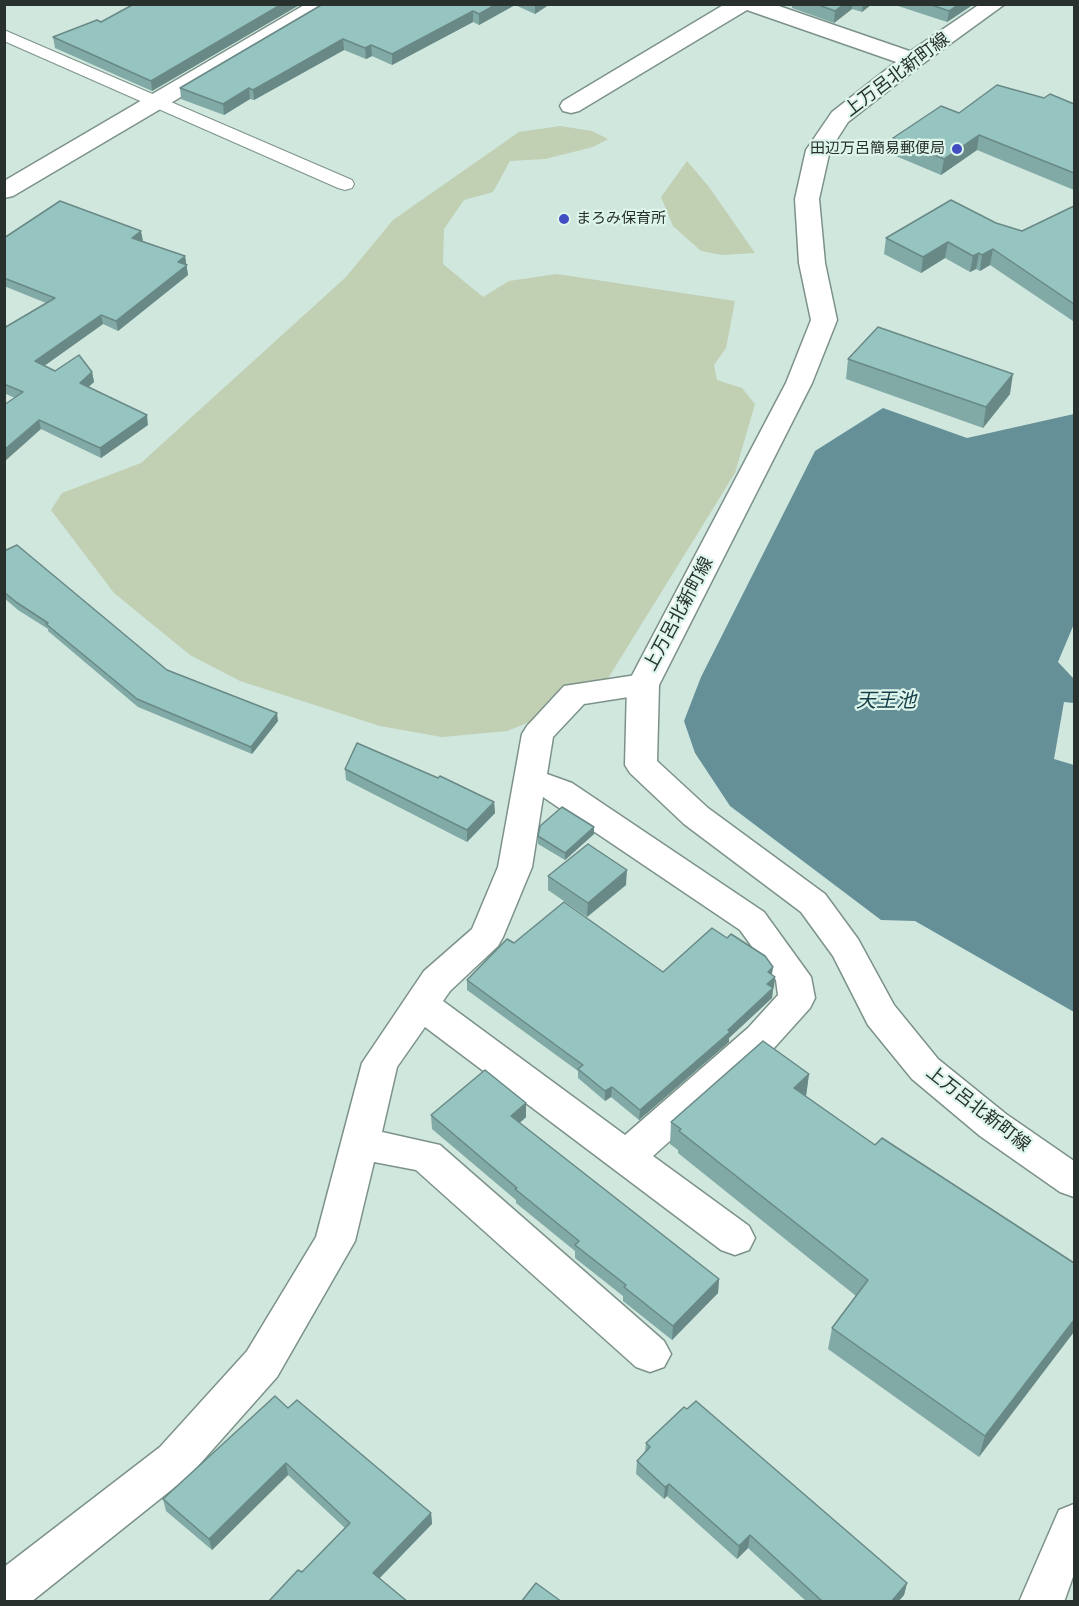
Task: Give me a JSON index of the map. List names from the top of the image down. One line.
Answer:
{"streets":{"street":["上万呂北新町線"]},"water":["天王池"],"places":["田辺万呂簡易郵便局","まろみ保育所"]}
